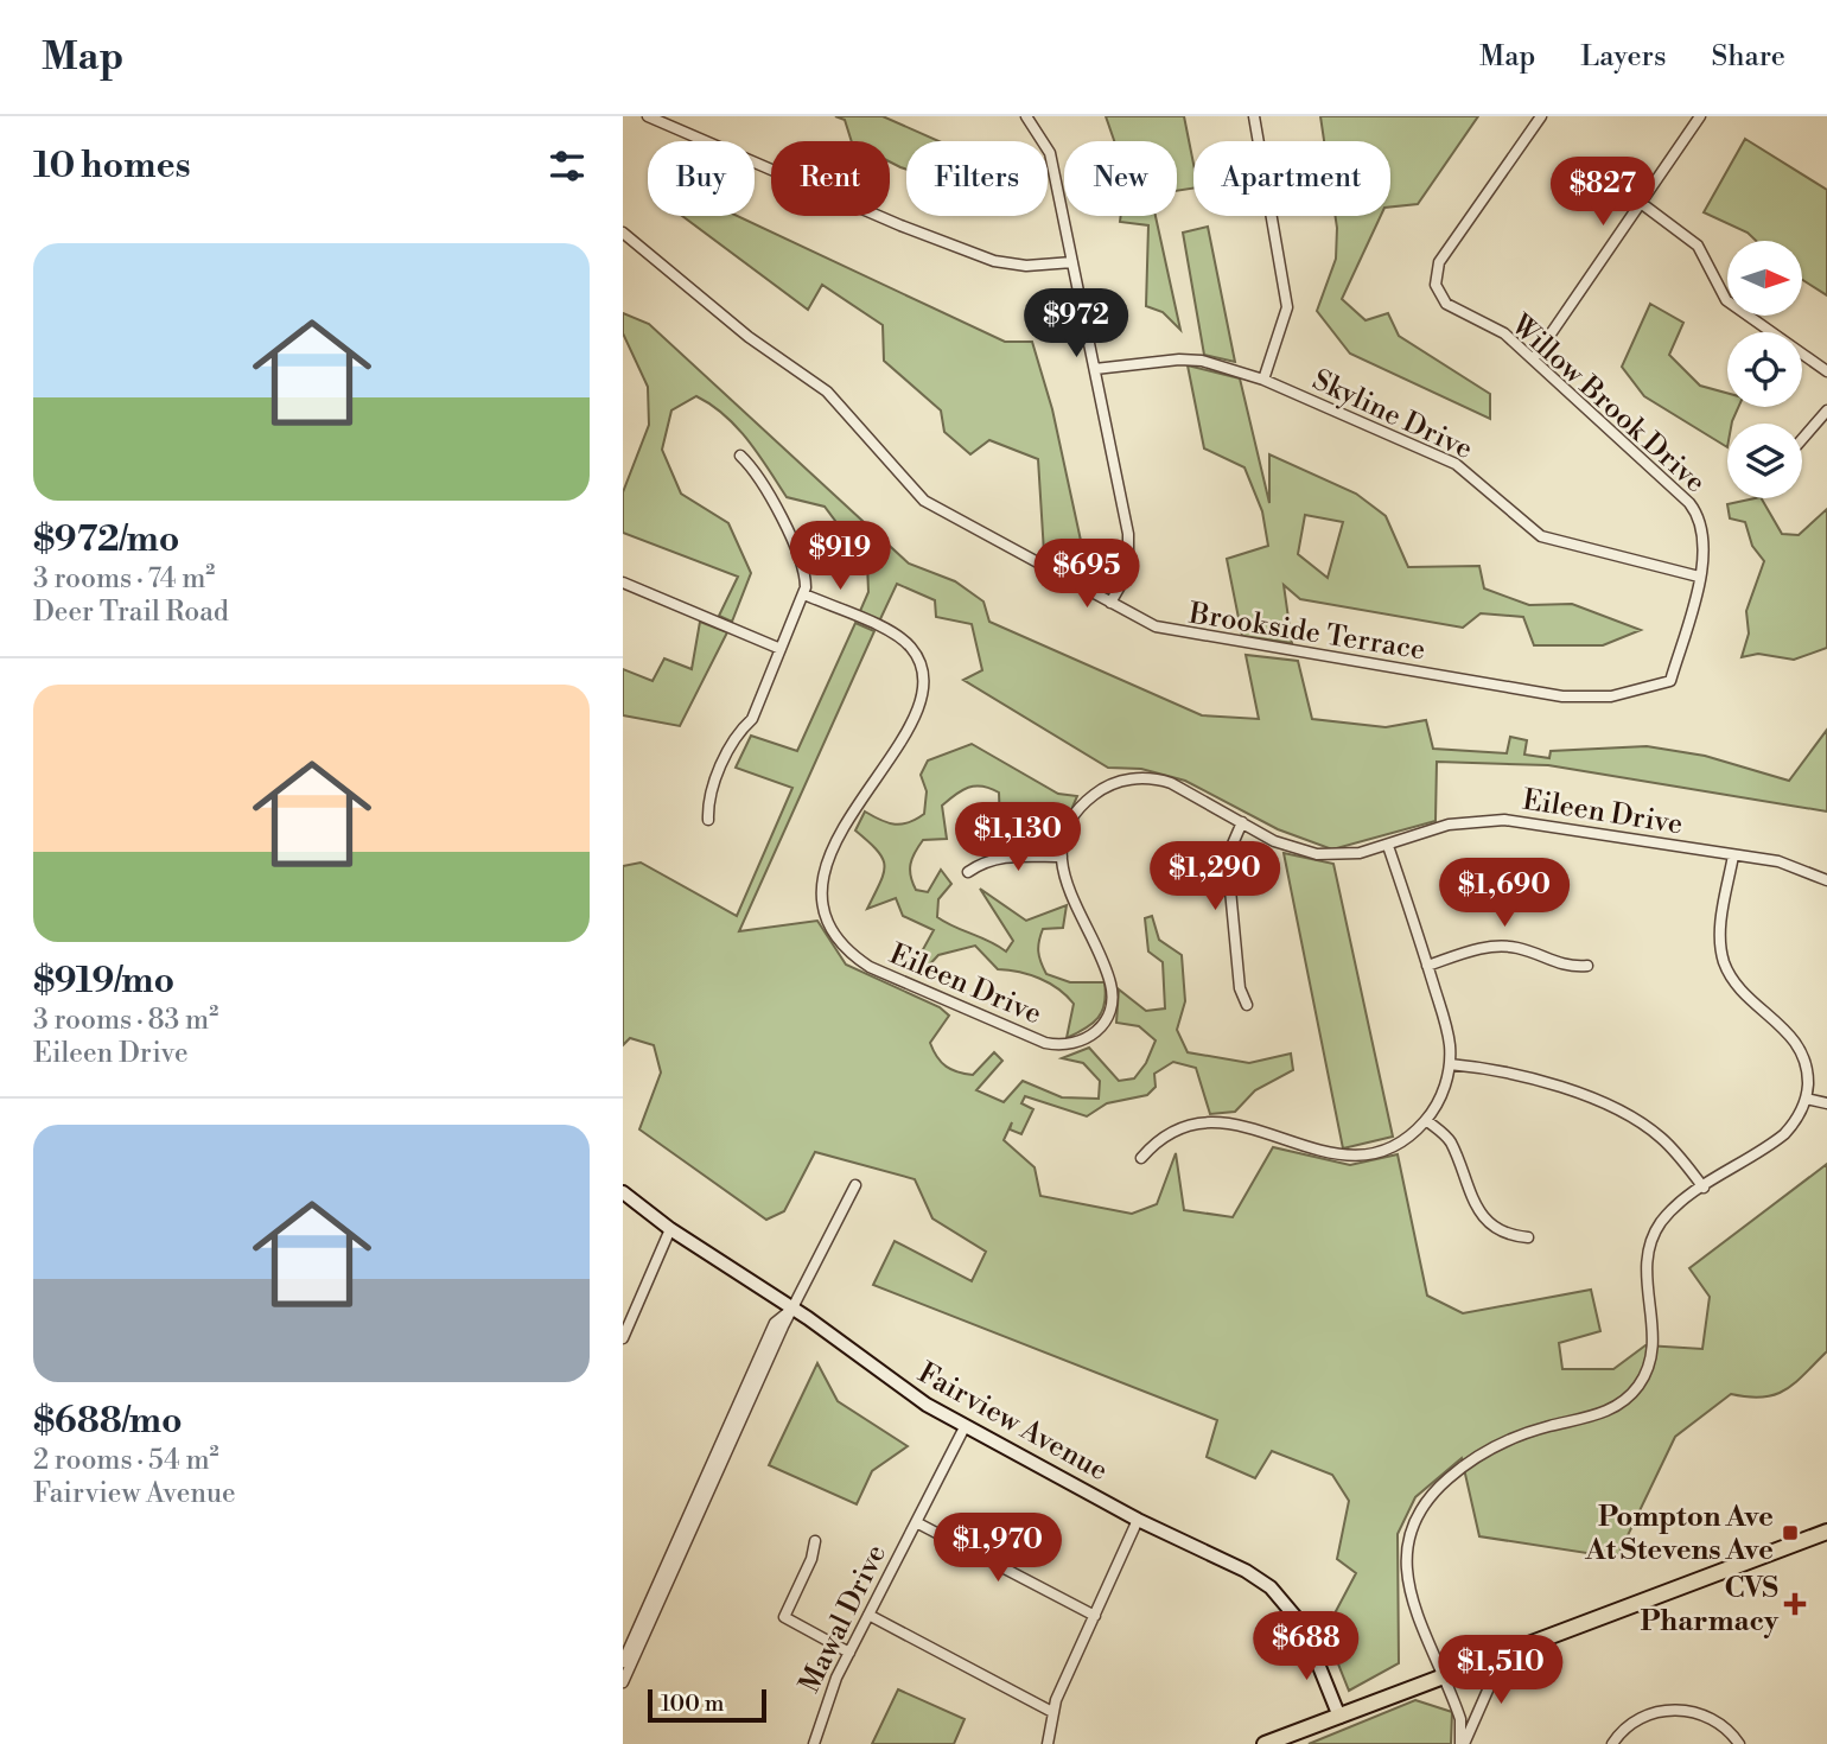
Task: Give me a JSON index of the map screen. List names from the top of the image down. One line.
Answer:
{"streets":{"main road":["Fairview Avenue"],"street":["Willow Brook Drive","Skyline Drive","Brookside Terrace","Eileen Drive","Mawal Drive"]},"crossings":[["Willow Brook Drive","Skyline Drive"],["Willow Brook Drive","Brookside Terrace"],["Fairview Avenue","Mawal Drive"]],"places":{"transit":["Pompton Ave At Stevens Ave"],"health":["CVS Pharmacy"]},"scale_bar":"100 m","north":"right","page":{"header":"Map","nav":["Map","Layers","Share"],"heading":"10 homes","chip":["Buy","Rent","Filters","New","Apartment"],"price":["$827","$972","$919","$695","$1,130","$1,290","$1,690","$1,970","$688","$1,510"],"list":[{"name":"$972/mo","note":"3 rooms · 74 m² · Deer Trail Road"},{"name":"$919/mo","note":"3 rooms · 83 m² · Eileen Drive"},{"name":"$688/mo","note":"2 rooms · 54 m² · Fairview Avenue"}],"scale":"100 m"}}
